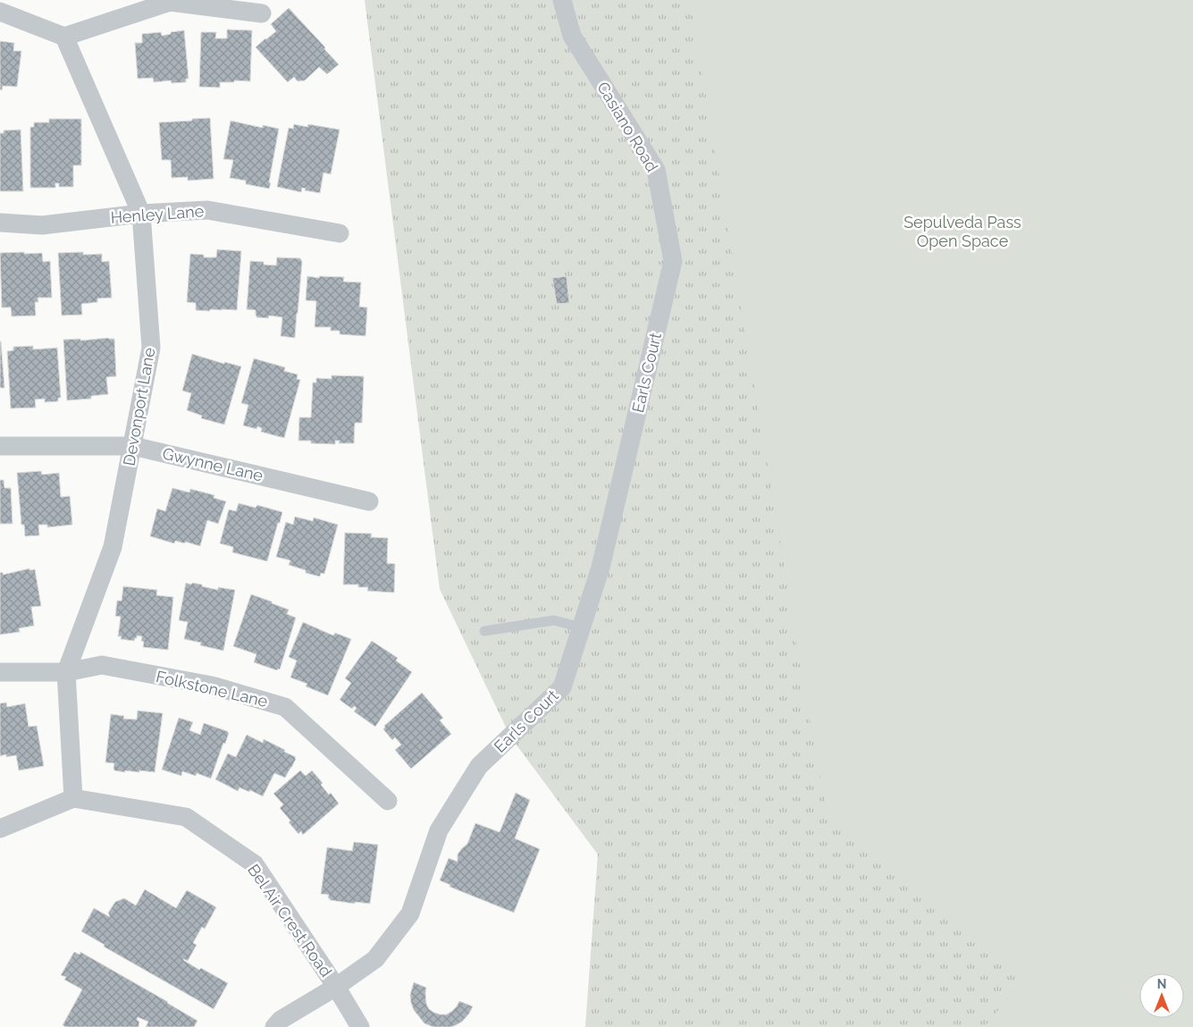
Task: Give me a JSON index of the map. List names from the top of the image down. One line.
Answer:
{"streets":{"street":["Casiano Road","Henley Lane","Earls Court","Devonport Lane","Gwynne Lane","Folkstone Lane","Bel Air Crest Road"]},"crossings":[["Casiano Road","Earls Court"],["Henley Lane","Devonport Lane"],["Earls Court","Bel Air Crest Road"],["Devonport Lane","Gwynne Lane"],["Devonport Lane","Folkstone Lane"],["Devonport Lane","Bel Air Crest Road"]],"parks":["Sepulveda Pass Open Space"],"north":"top"}
